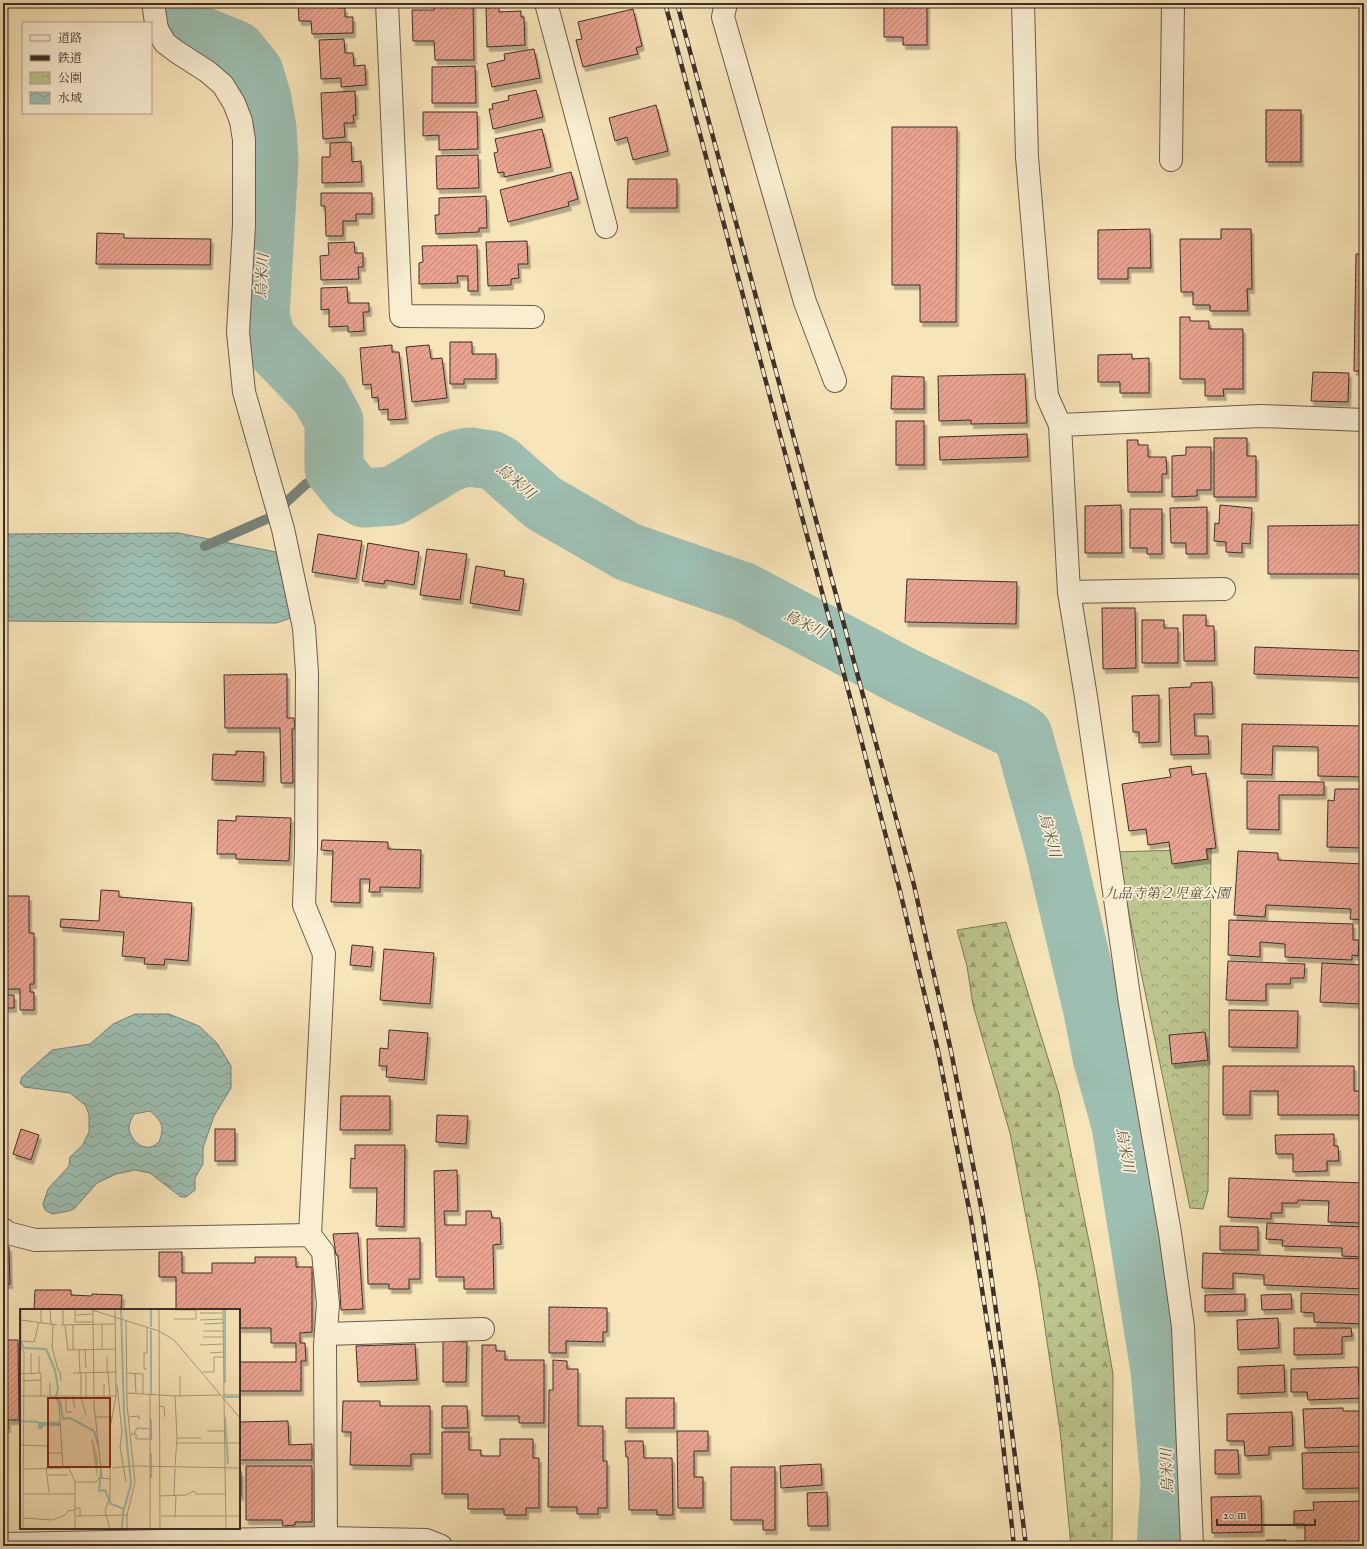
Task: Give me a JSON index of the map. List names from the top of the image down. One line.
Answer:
{"water":["烏米川"],"parks":["九品寺第２児童公園"],"legend":["道路","鉄道","公園","水域"],"scale_bar":"20 m"}
